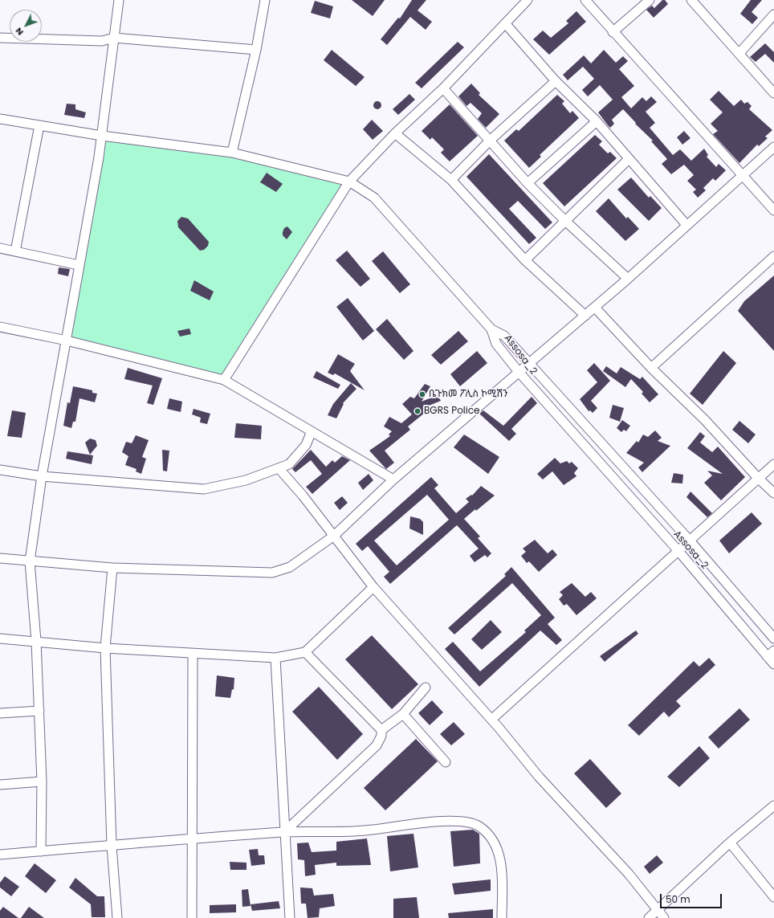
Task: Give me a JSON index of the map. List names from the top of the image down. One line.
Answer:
{"streets":{"street":["Assosa_2"]},"places":["ቤጉክመ ፖሊስ ኮሚሽን","BGRS Police"],"scale_bar":"50 m","north":"bottom left"}
